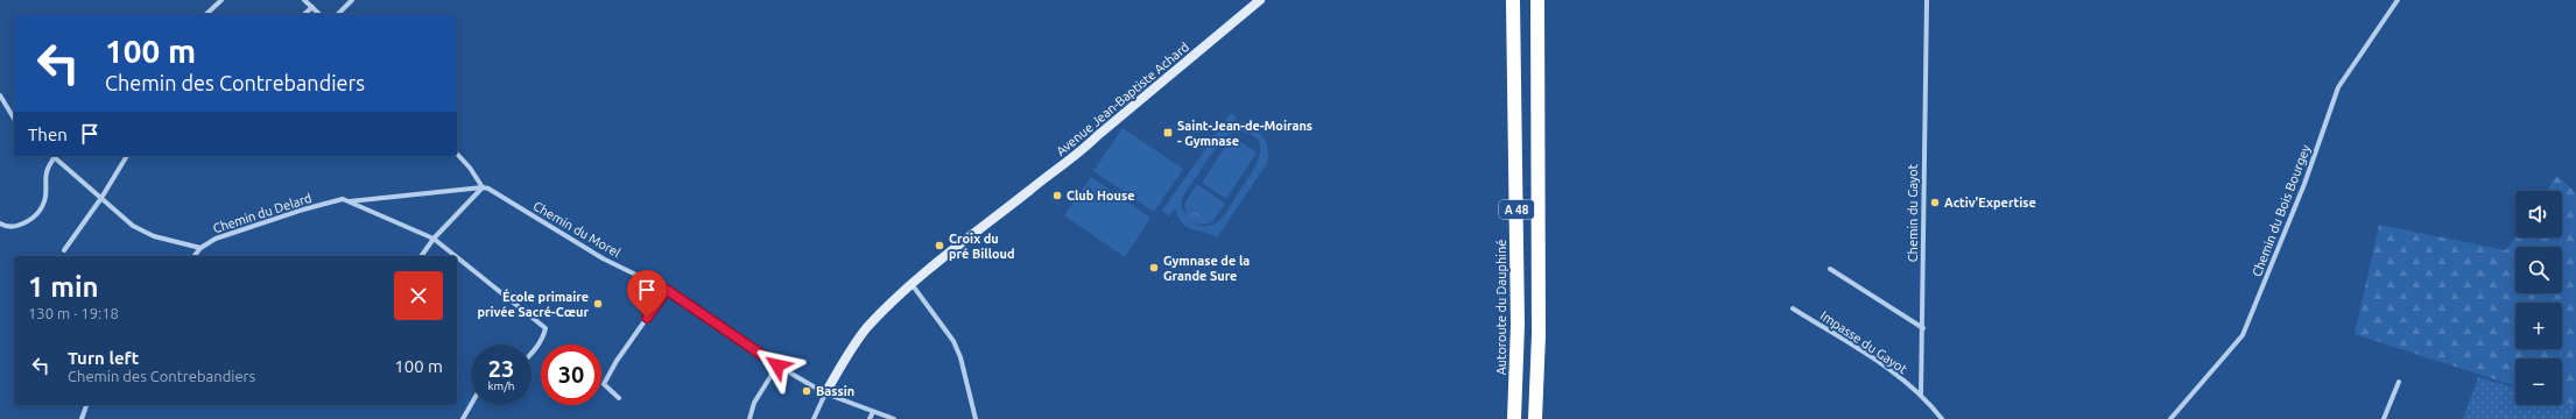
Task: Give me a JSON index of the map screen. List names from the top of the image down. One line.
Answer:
{"streets":{"highway":["A 48","Autoroute du Dauphiné"],"street":["Avenue Jean-Baptiste Achard","Chemin du Bois Bourgey","Chemin du Delard","Chemin du Gayot","Chemin du Morel","Impasse du Gayot"]},"crossings":[["Avenue Jean-Baptiste Achard","Chemin du Morel"],["Chemin du Gayot","Impasse du Gayot"]],"places":{"transit":["Saint-Jean-de-Moirans - Gymnase"],"other":["Club House","Activ'Expertise","Croix du pré Billoud","Gymnase de la Grande Sure","École primaire privée Sacré-Cœur","Bassin"]},"page":{"turn":["100 m","Chemin des Contrebandiers"],"then":"Then","map_buttons":["+","−"],"heading":["1 min","130 m · 19:18"],"list":[{"name":"Turn left","note":"Chemin des Contrebandiers","value":"100 m"}],"speed":"23 km/h","limit":"30"}}
